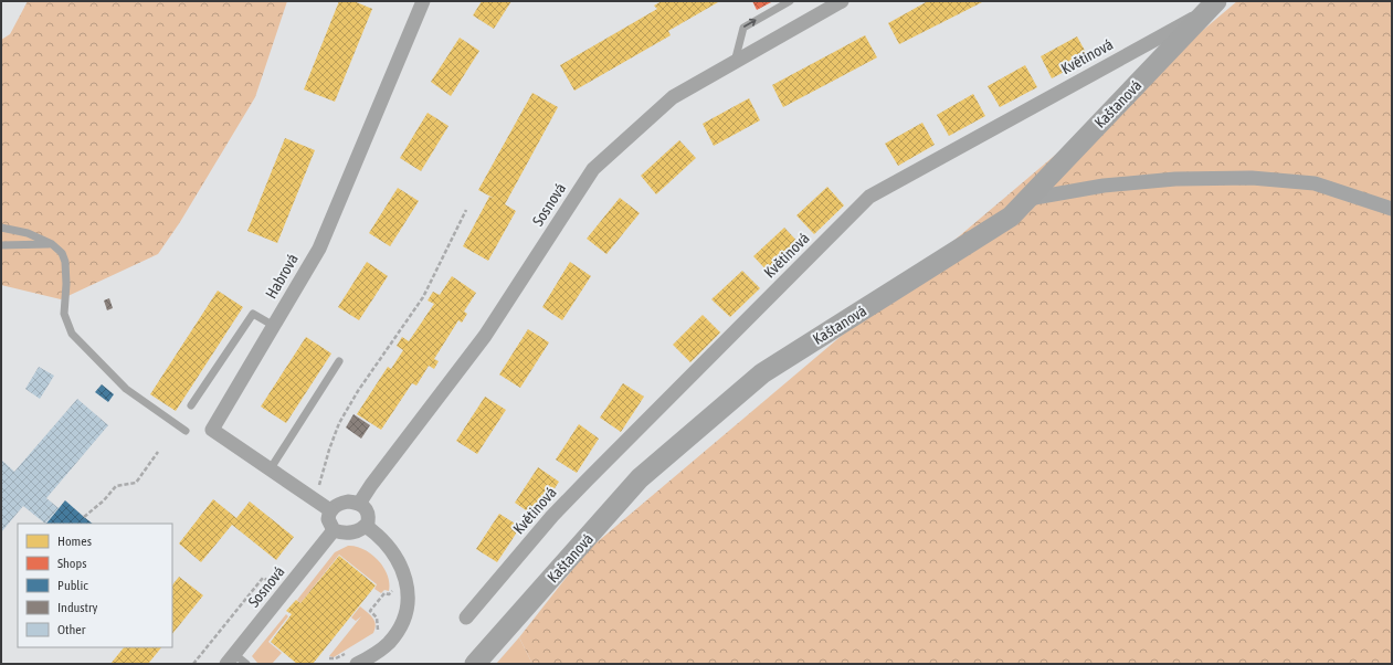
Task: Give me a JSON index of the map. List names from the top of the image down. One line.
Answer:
{"streets":{"street":["Květinová","Kaštanová","Sosnová","Habrová"]},"crossings":[["Květinová","Kaštanová"],["Sosnová","Habrová"]],"legend":["Homes","Shops","Public","Industry","Other"]}
